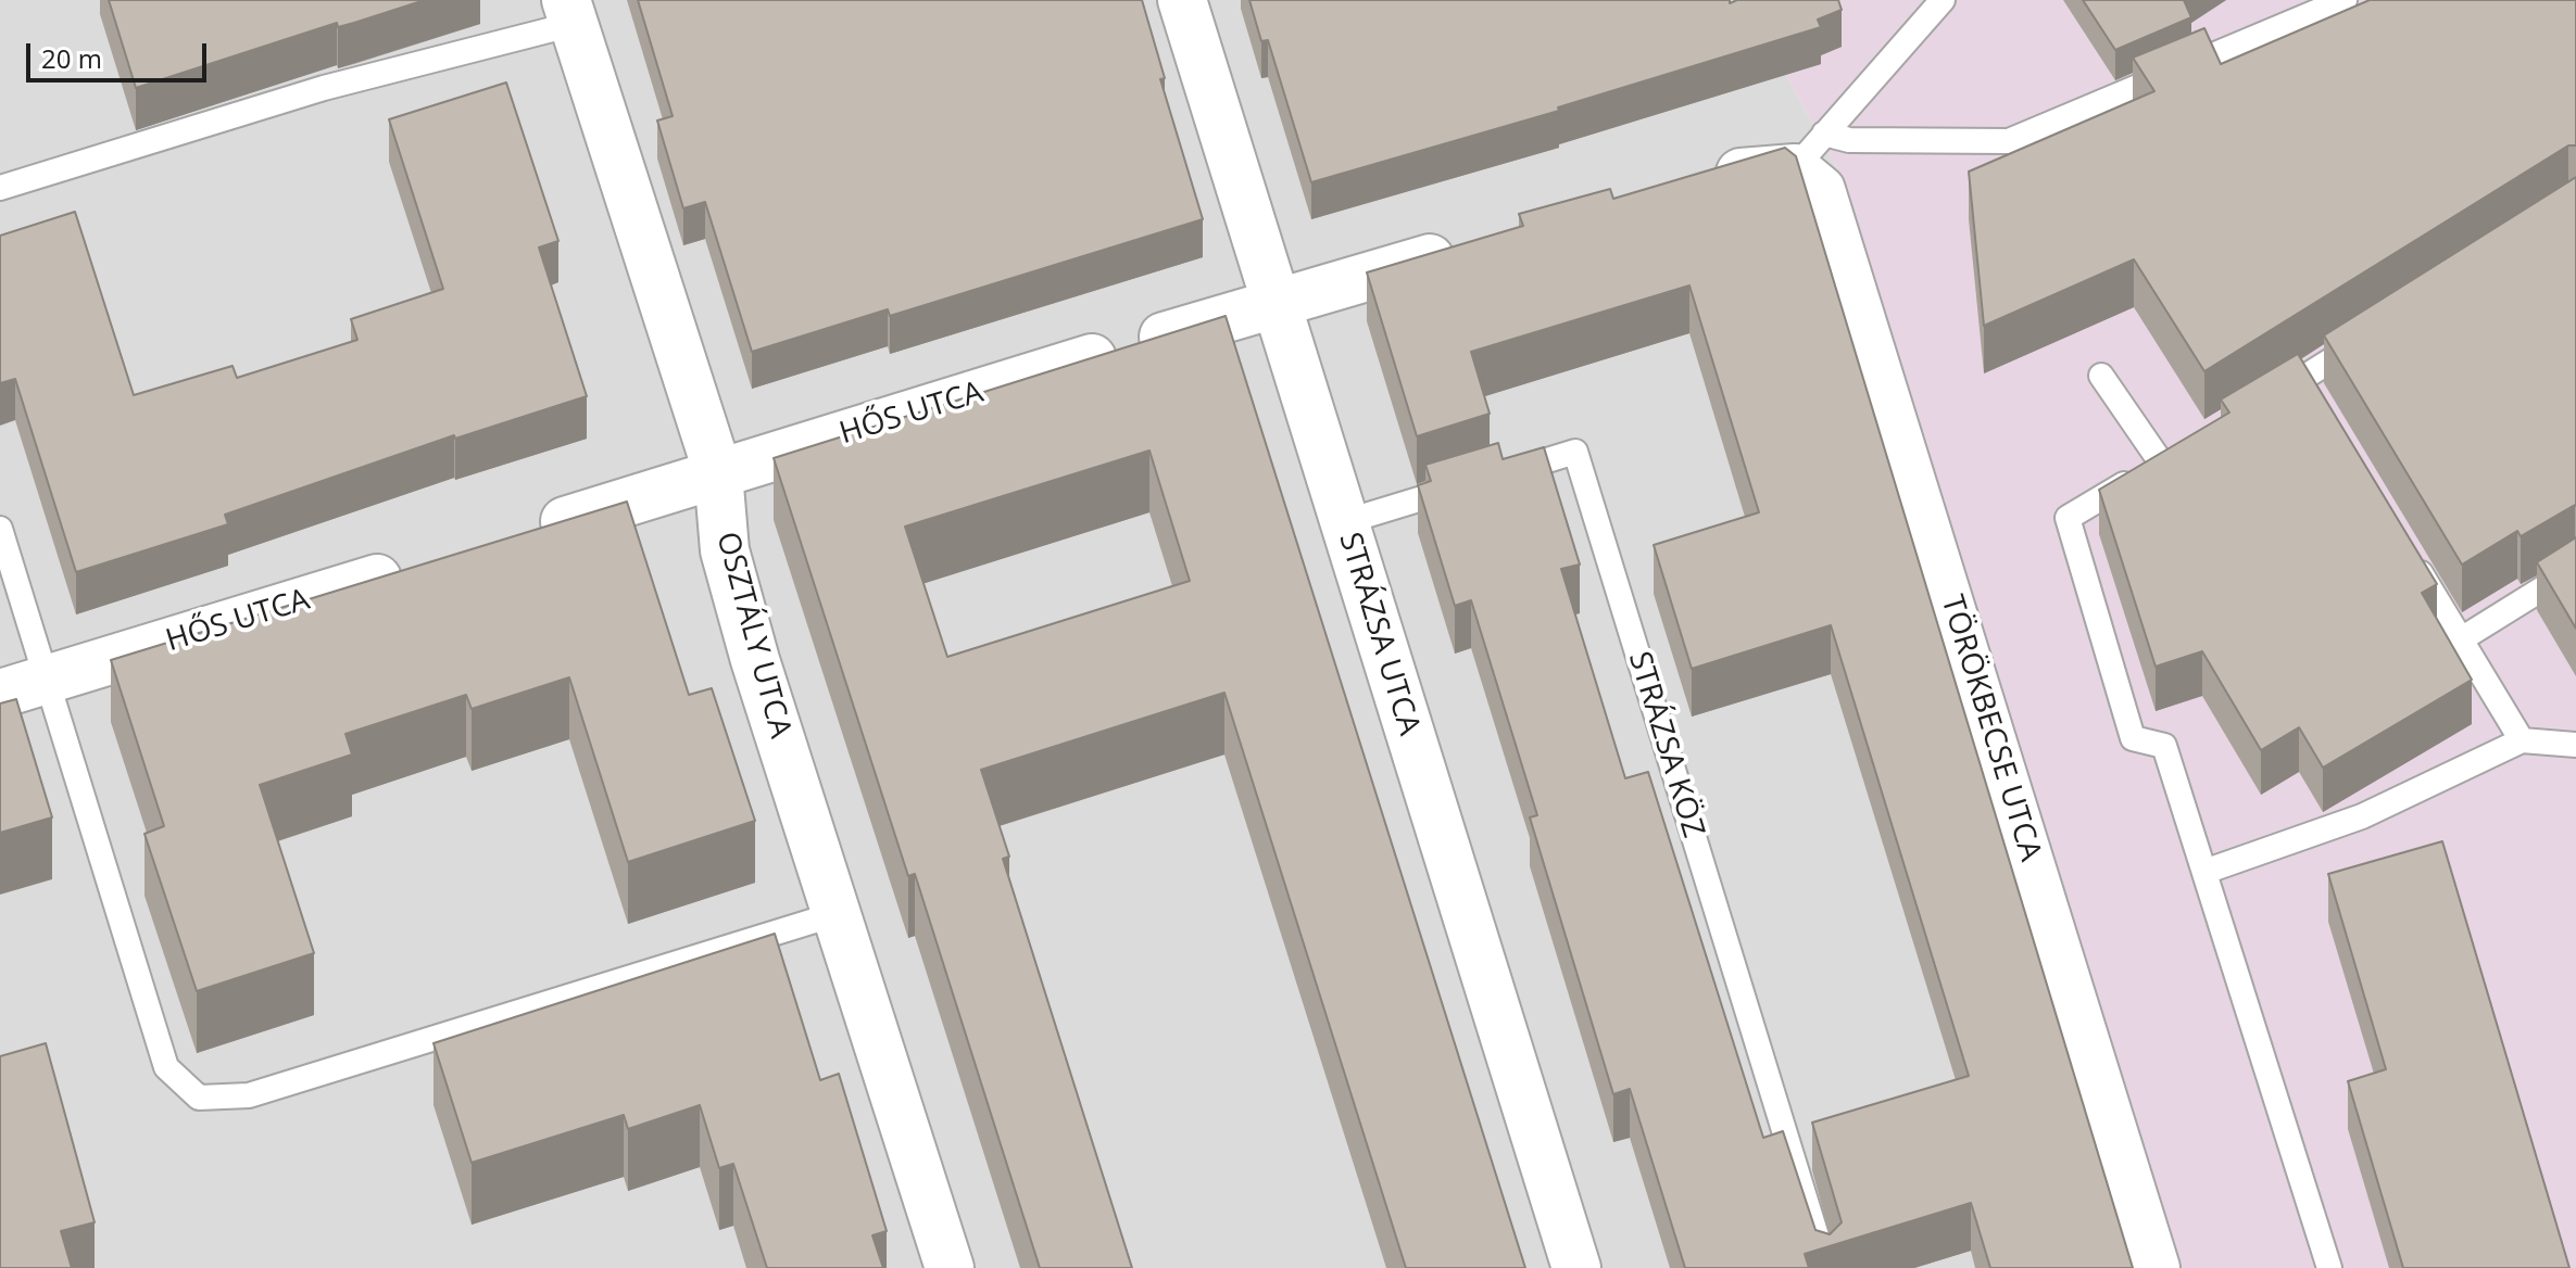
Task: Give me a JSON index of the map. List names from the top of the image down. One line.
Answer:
{"streets":{"street":["HŐS UTCA","STRÁZSA UTCA","OSZTÁLY UTCA","TÖRÖKBECSE UTCA"],"lane":["STRÁZSA KÖZ"]},"crossings":[["HŐS UTCA","STRÁZSA UTCA"],["HŐS UTCA","OSZTÁLY UTCA"],["STRÁZSA UTCA","STRÁZSA KÖZ"]],"scale_bar":"20 m"}
